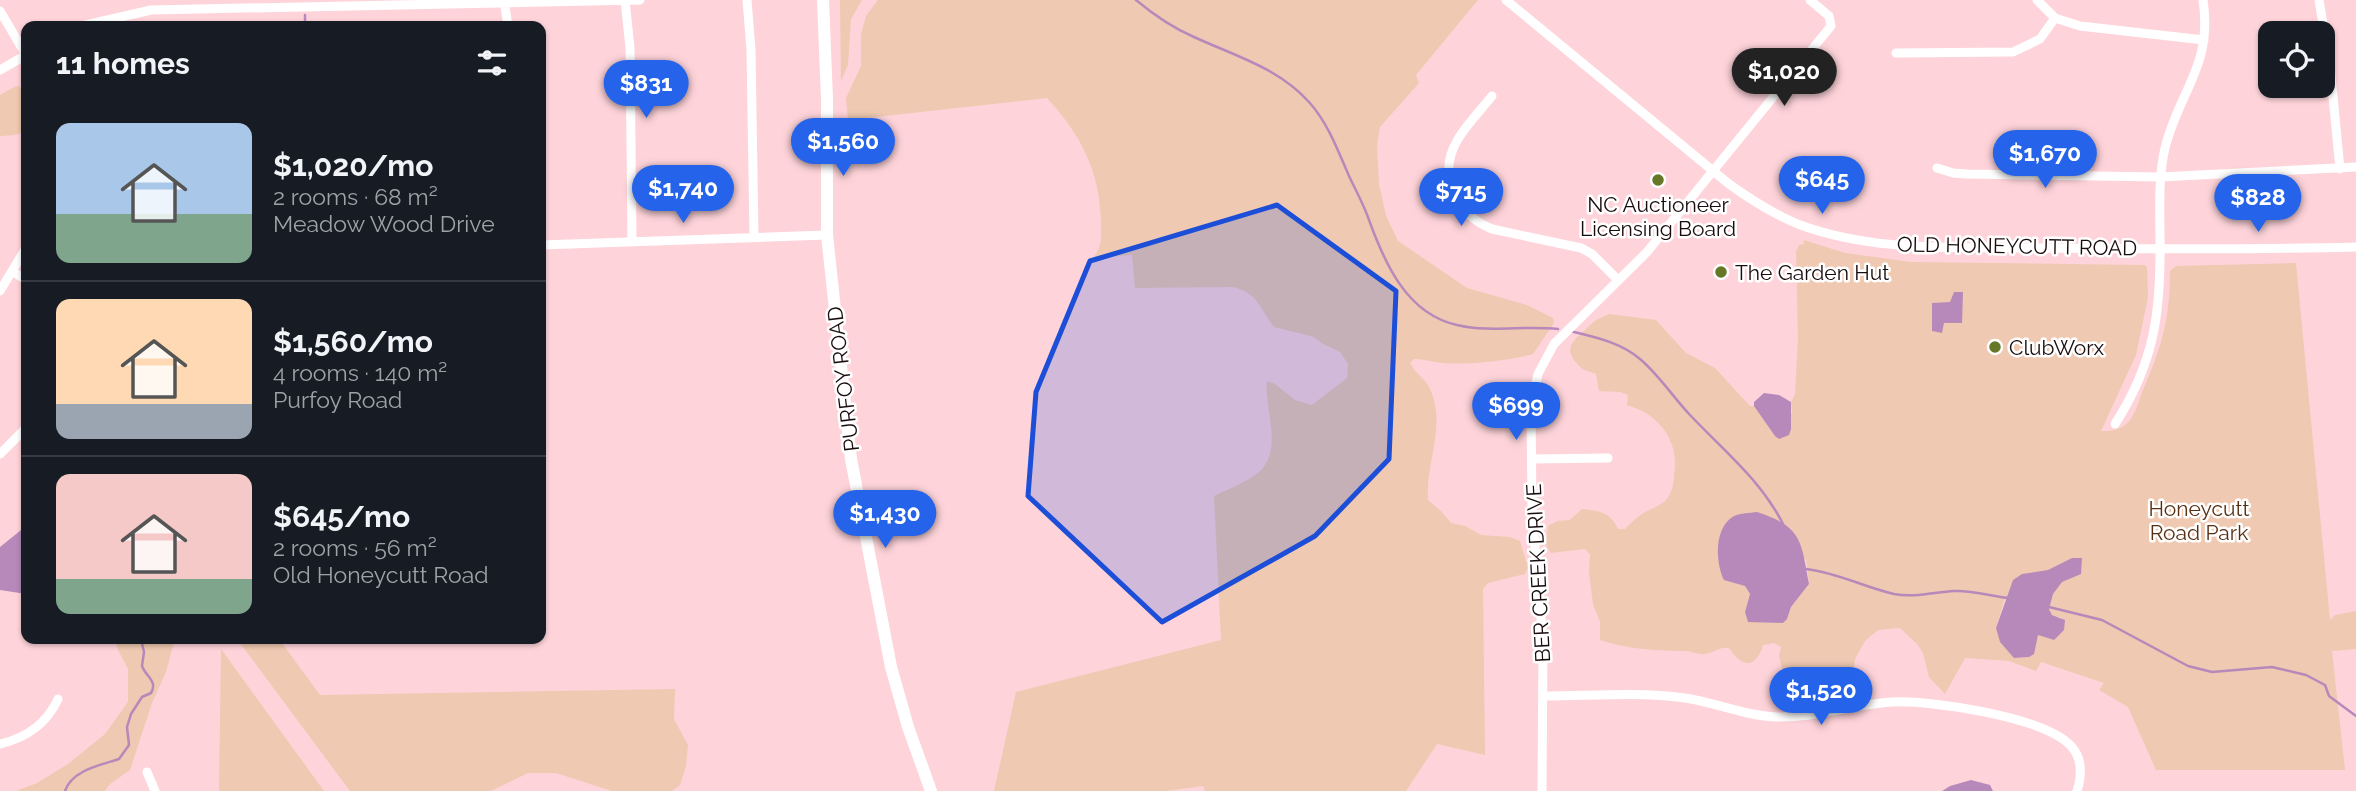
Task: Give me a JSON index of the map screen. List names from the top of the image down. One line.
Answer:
{"streets":{"street":["OLD HONEYCUTT ROAD","PURFOY ROAD","BER CREEK DRIVE"]},"crossings":[["OLD HONEYCUTT ROAD","BER CREEK DRIVE"]],"parks":["Honeycutt Road Park"],"places":["NC Auctioneer Licensing Board","The Garden Hut","ClubWorx"],"page":{"heading":"11 homes","price":["$1,020","$831","$1,560","$1,670","$645","$1,740","$715","$828","$699","$1,430","$1,520"],"list":[{"name":"$1,020/mo","note":"2 rooms · 68 m² · Meadow Wood Drive"},{"name":"$1,560/mo","note":"4 rooms · 140 m² · Purfoy Road"},{"name":"$645/mo","note":"2 rooms · 56 m² · Old Honeycutt Road"}]}}
